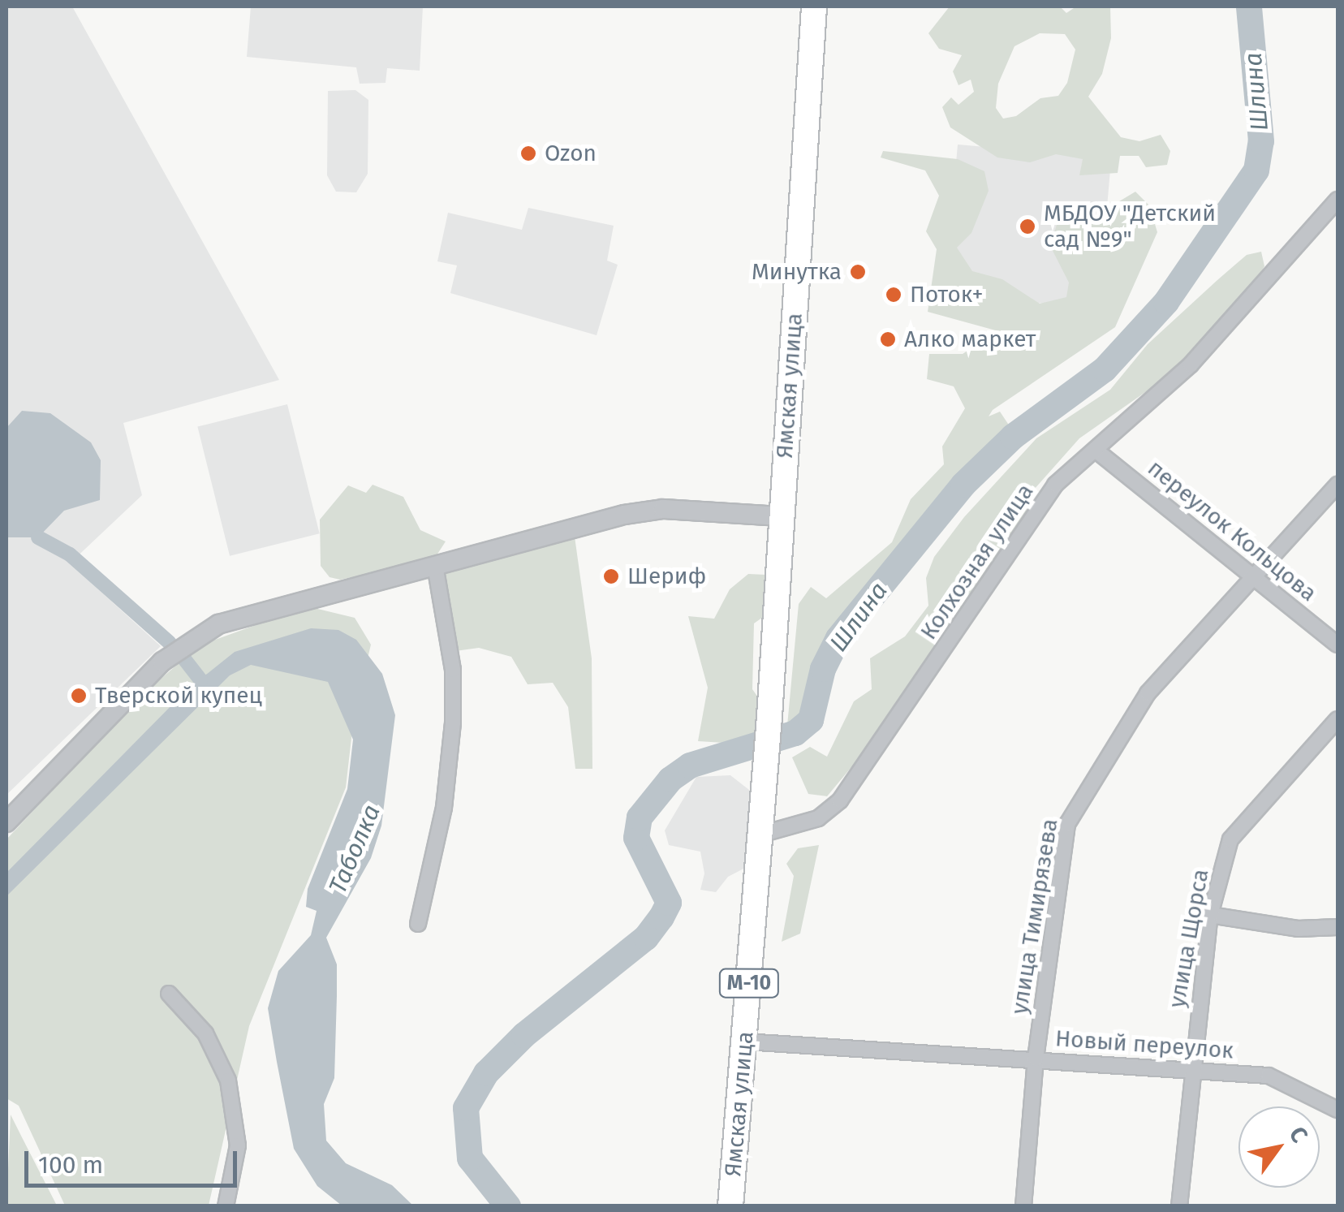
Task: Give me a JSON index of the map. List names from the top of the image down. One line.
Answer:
{"streets":{"highway":["Ямская улица","М-10"],"street":["переулок Кольцова","Колхозная улица","улица Тимирязева","улица Щорса","Новый переулок"]},"crossings":[["Ямская улица","Колхозная улица"],["Ямская улица","Новый переулок"],["переулок Кольцова","Колхозная улица"],["переулок Кольцова","улица Тимирязева"],["улица Тимирязева","Новый переулок"],["улица Щорса","Новый переулок"]],"water":["Шлина","Таболка"],"places":["Ozon","МБДОУ \"Детский сад №9\"","Минутка","Поток+","Алко маркет","Шериф","Тверской купец"],"scale_bar":"100 m","north":"top right"}
